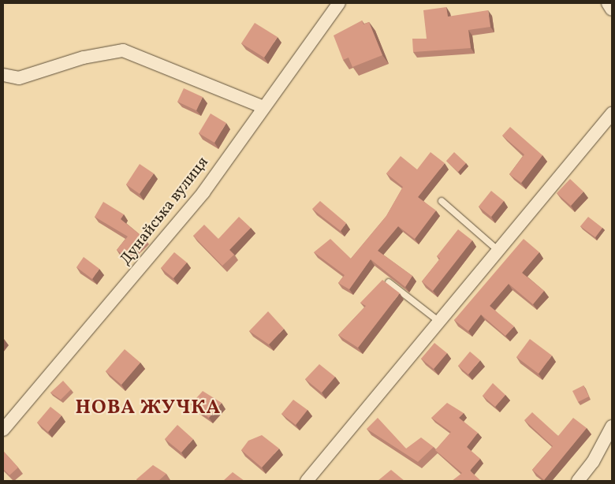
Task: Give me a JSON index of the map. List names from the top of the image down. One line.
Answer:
{"streets":{"street":["Дунайська вулиця"]},"districts":["НОВА ЖУЧКА"]}
